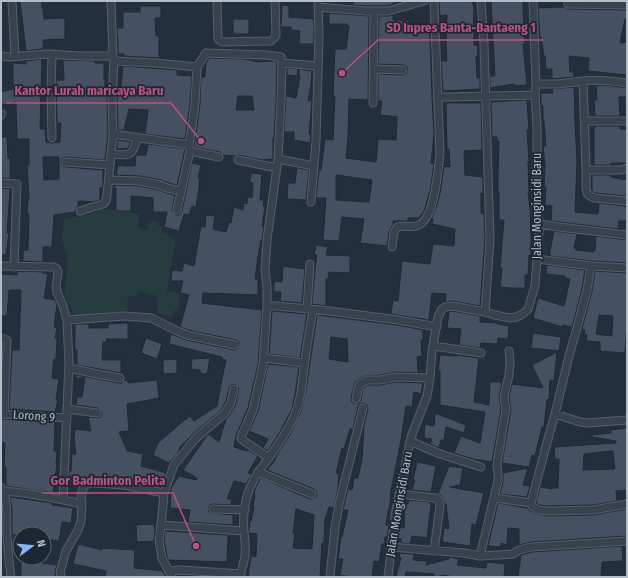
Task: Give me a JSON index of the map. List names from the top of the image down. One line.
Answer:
{"streets":{"street":["Jalan Monginsidi Baru","Lorong 9"]},"places":["SD Inpres Banta-Bantaeng 1","Kantor Lurah maricaya Baru","Gor Badminton Pelita"],"north":"right"}
